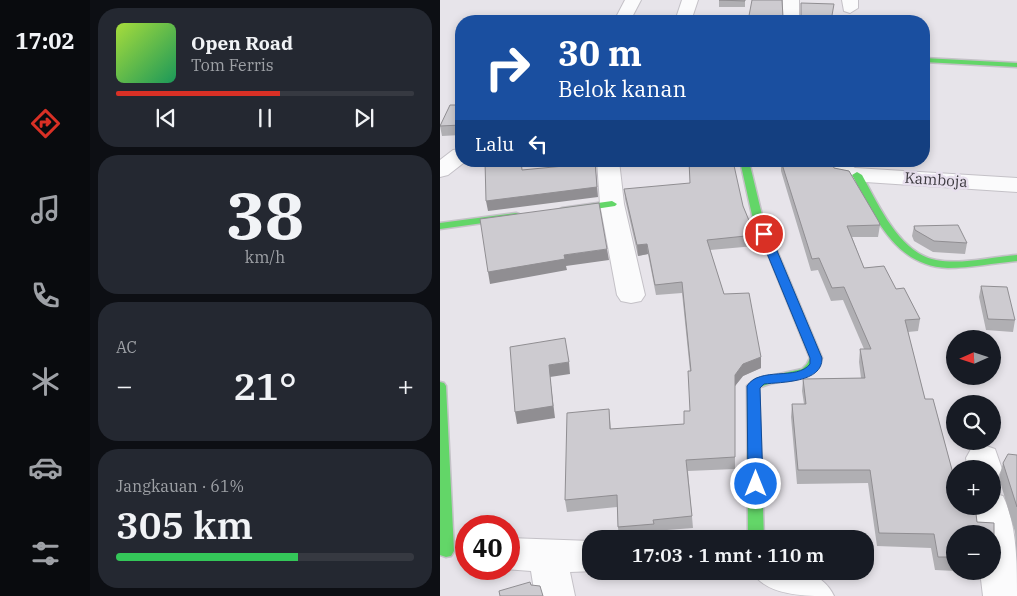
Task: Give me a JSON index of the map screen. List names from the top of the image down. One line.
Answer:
{"streets":{"street":["Kamboja"]},"north":"left","page":{"tabs":"17:02","turn":["30 m","Belok kanan"],"song":["Open Road","Tom Ferris"],"then":"Lalu","tile":[["38","km/h"],"AC",["Jangkauan · 61%","305 km"]],"map_buttons":["+","−"],"heat":["−","21°","+"],"limit":"40","trip":"17:03 · 1 mnt · 110 m"}}
